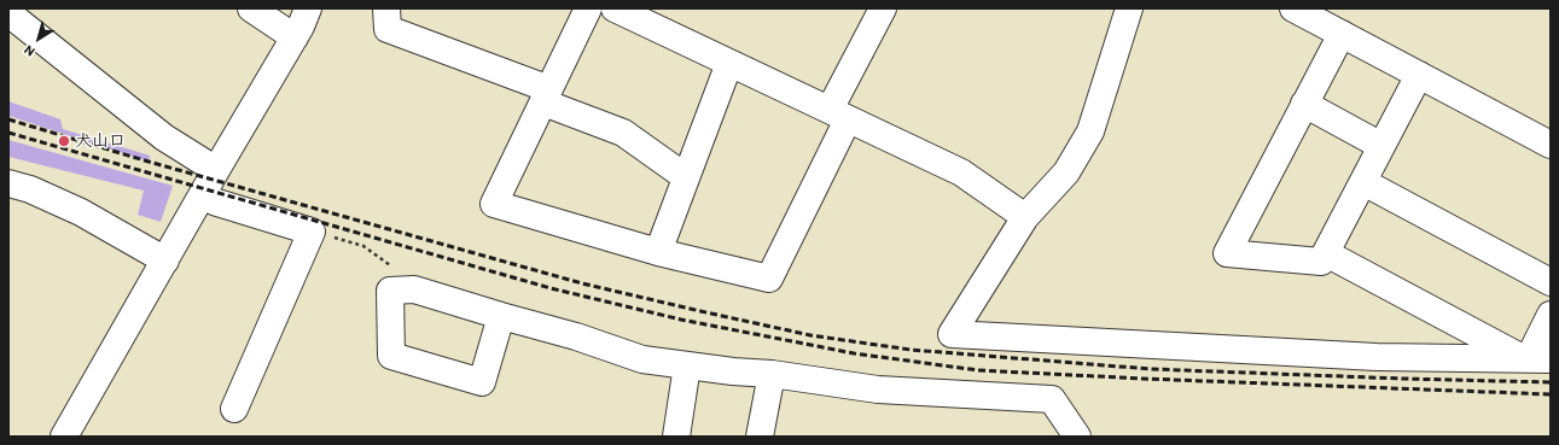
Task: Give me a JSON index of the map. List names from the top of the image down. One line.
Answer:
{"places":["犬山口"],"north":"bottom left"}
